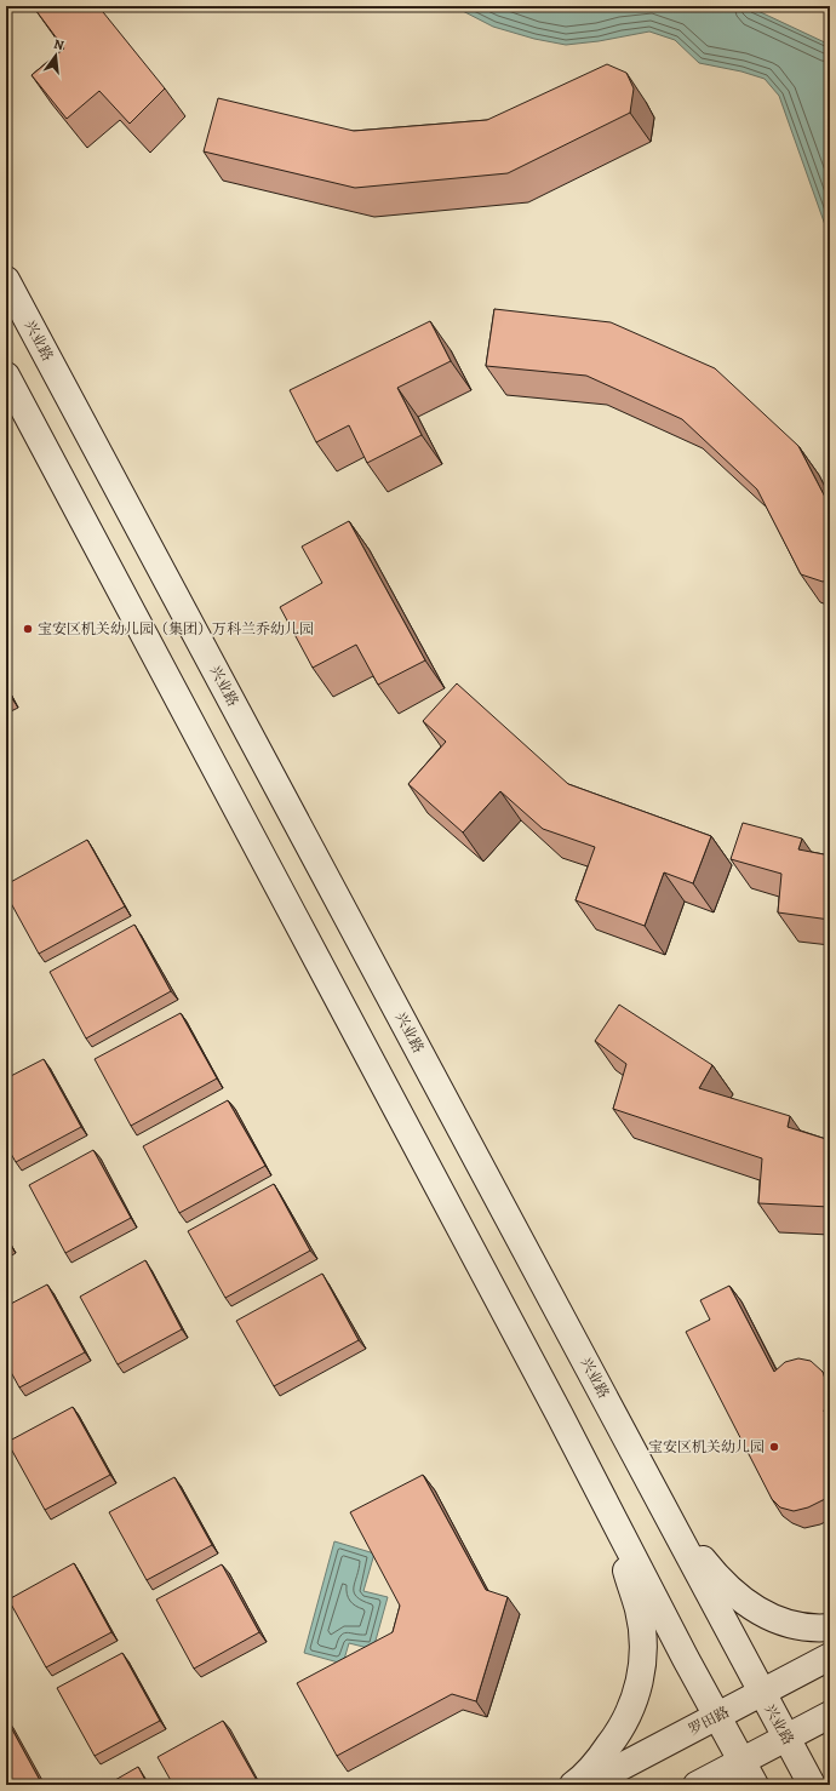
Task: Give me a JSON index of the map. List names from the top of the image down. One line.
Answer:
{"streets":{"main road":["兴业路","罗田路"]},"crossings":[["兴业路","罗田路"]],"places":["宝安区机关幼儿园（集团）万科兰乔幼儿园","宝安区机关幼儿园"],"north":"top"}
